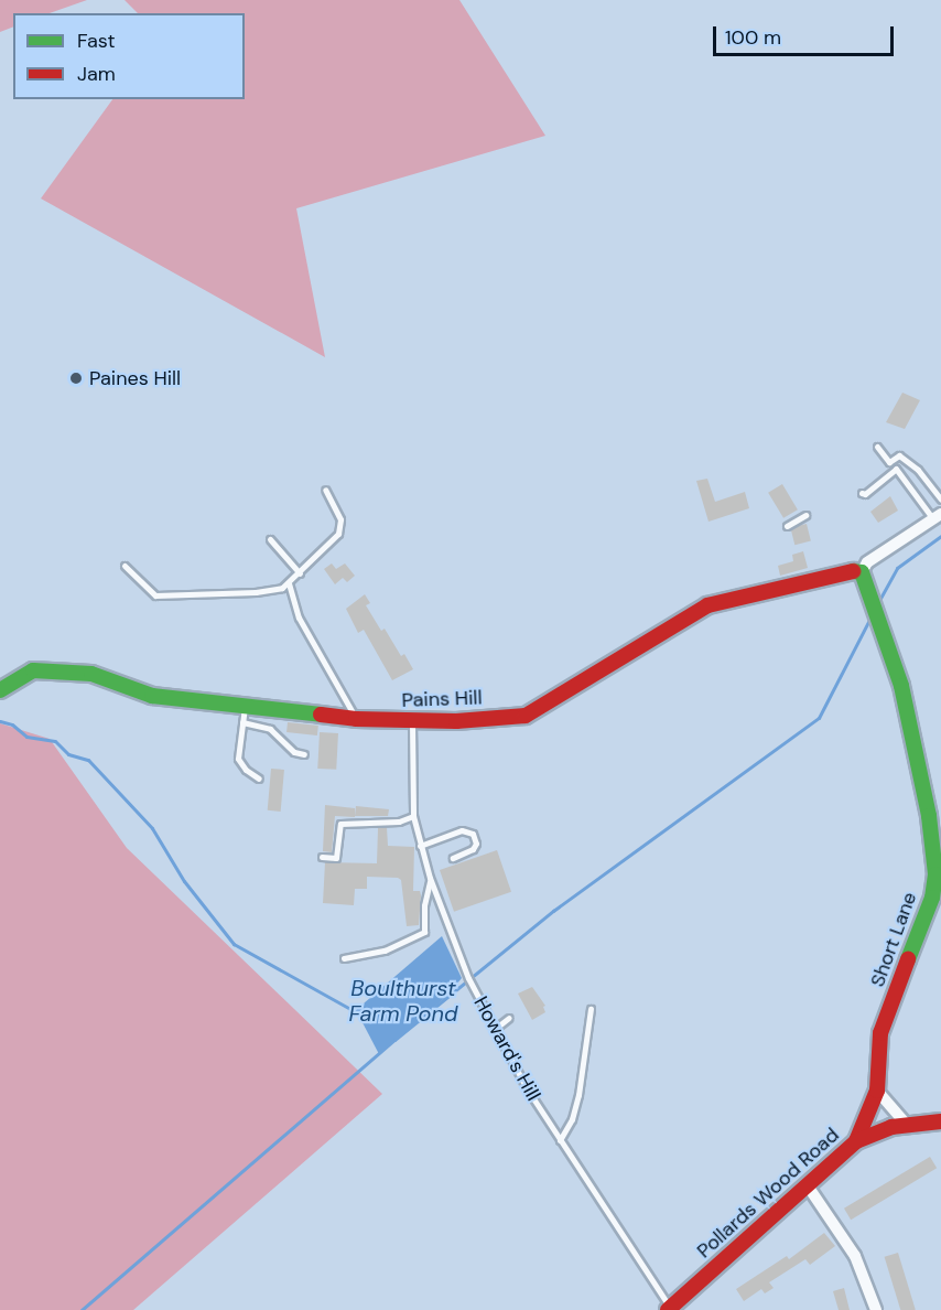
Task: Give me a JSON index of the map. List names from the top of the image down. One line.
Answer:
{"streets":{"street":["Pains Hill","Short Lane","Pollards Wood Road"],"lane":["Howard's Hill"]},"crossings":[["Pains Hill","Short Lane"],["Pains Hill","Howard's Hill"],["Short Lane","Pollards Wood Road"],["Howard's Hill","Pollards Wood Road"]],"water":["Boulthurst Farm Pond"],"places":["Paines Hill"],"legend":["Fast","Jam"],"scale_bar":"100 m"}
